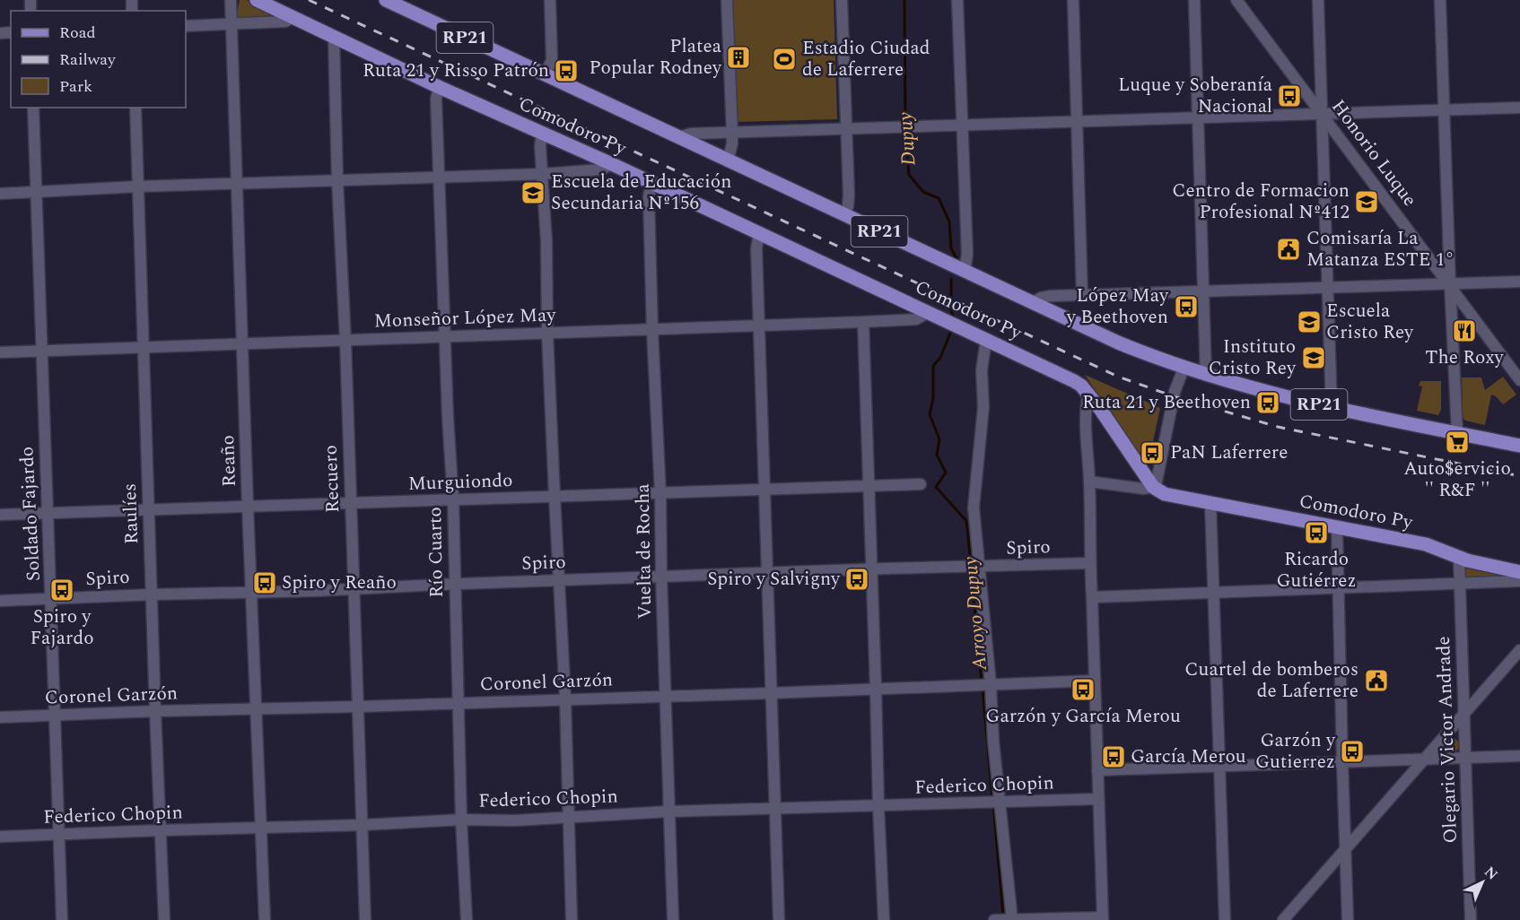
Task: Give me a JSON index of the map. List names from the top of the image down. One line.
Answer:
{"streets":{"main road":["RP21","Comodoro Py"],"street":["Honorio Luque","Monseñor López May","Reaño","Recuero","Murguiondo","Soldado Fajardo","Raulíes","Spiro","Vuelta de Rocha","Río Cuarto","Coronel Garzón","Olegario Victor Andrade","Federico Chopin"]},"crossings":[["Comodoro Py","Monseñor López May"],["Comodoro Py","Recuero"],["Comodoro Py","Vuelta de Rocha"],["Comodoro Py","Río Cuarto"],["Comodoro Py","Olegario Victor Andrade"],["Monseñor López May","Reaño"],["Monseñor López May","Recuero"],["Monseñor López May","Soldado Fajardo"],["Monseñor López May","Raulíes"],["Monseñor López May","Vuelta de Rocha"],["Monseñor López May","Río Cuarto"],["Reaño","Murguiondo"],["Reaño","Spiro"],["Reaño","Coronel Garzón"],["Reaño","Federico Chopin"],["Recuero","Murguiondo"],["Recuero","Spiro"],["Recuero","Coronel Garzón"],["Recuero","Federico Chopin"],["Murguiondo","Soldado Fajardo"],["Murguiondo","Raulíes"],["Murguiondo","Vuelta de Rocha"],["Murguiondo","Río Cuarto"],["Soldado Fajardo","Spiro"],["Soldado Fajardo","Coronel Garzón"],["Soldado Fajardo","Federico Chopin"],["Raulíes","Spiro"],["Raulíes","Coronel Garzón"],["Raulíes","Federico Chopin"],["Spiro","Vuelta de Rocha"],["Spiro","Río Cuarto"],["Vuelta de Rocha","Coronel Garzón"],["Vuelta de Rocha","Federico Chopin"],["Río Cuarto","Coronel Garzón"],["Río Cuarto","Federico Chopin"]],"water":["Dupuy","Arroyo Dupuy"],"places":{"building":["Platea Popular Rodney"],"sports":["Estadio Ciudad de Laferrere"],"bus stop":["Ruta 21 y Risso Patrón","Luque y Soberanía Nacional","López May y Beethoven","Ruta 21 y Beethoven","PaN Laferrere","Ricardo Gutiérrez","Spiro y Salvigny","Spiro y Reaño","Spiro y Fajardo","Garzón y García Merou","Garzón y Gutierrez","García Merou"],"school or university":["Escuela de Educación Secundaria Nº156","Centro de Formacion Profesional Nº412","Escuela Cristo Rey","Instituto Cristo Rey"],"public building":["Comisaría La Matanza ESTE 1°","Cuartel de bomberos de Laferrere"],"restaurant":["The Roxy"],"supermarket":["Auto$ervicio '' R&F ''"]},"legend":["Road","Railway","Park"],"north":"top right"}
